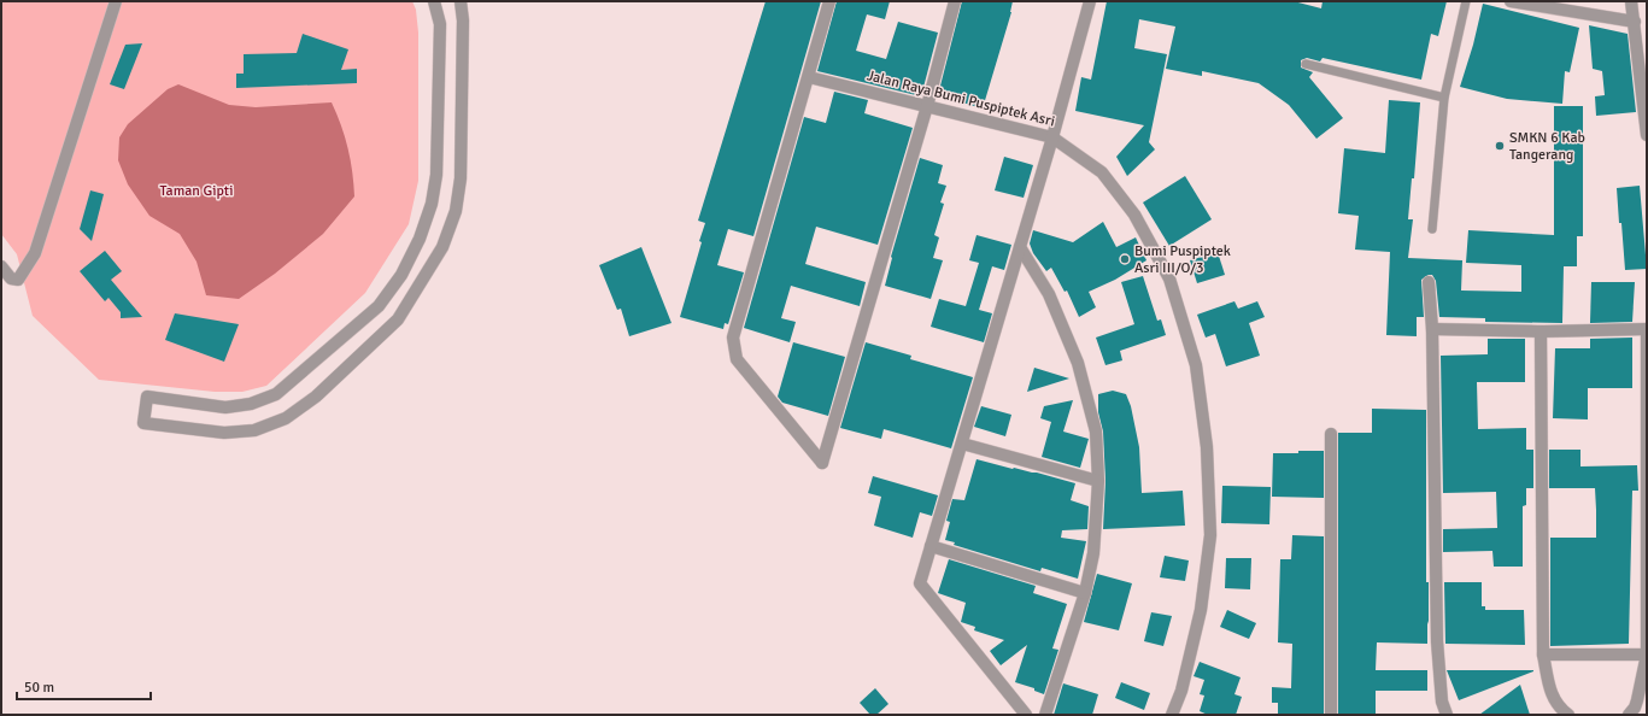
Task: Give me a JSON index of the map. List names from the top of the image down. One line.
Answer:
{"streets":{"street":["Jalan Raya Bumi Puspiptek Asri"]},"parks":["Taman Gipti"],"places":["SMKN 6 Kab Tangerang","Bumi Puspiptek Asri III/O/3"],"scale_bar":"50 m"}
